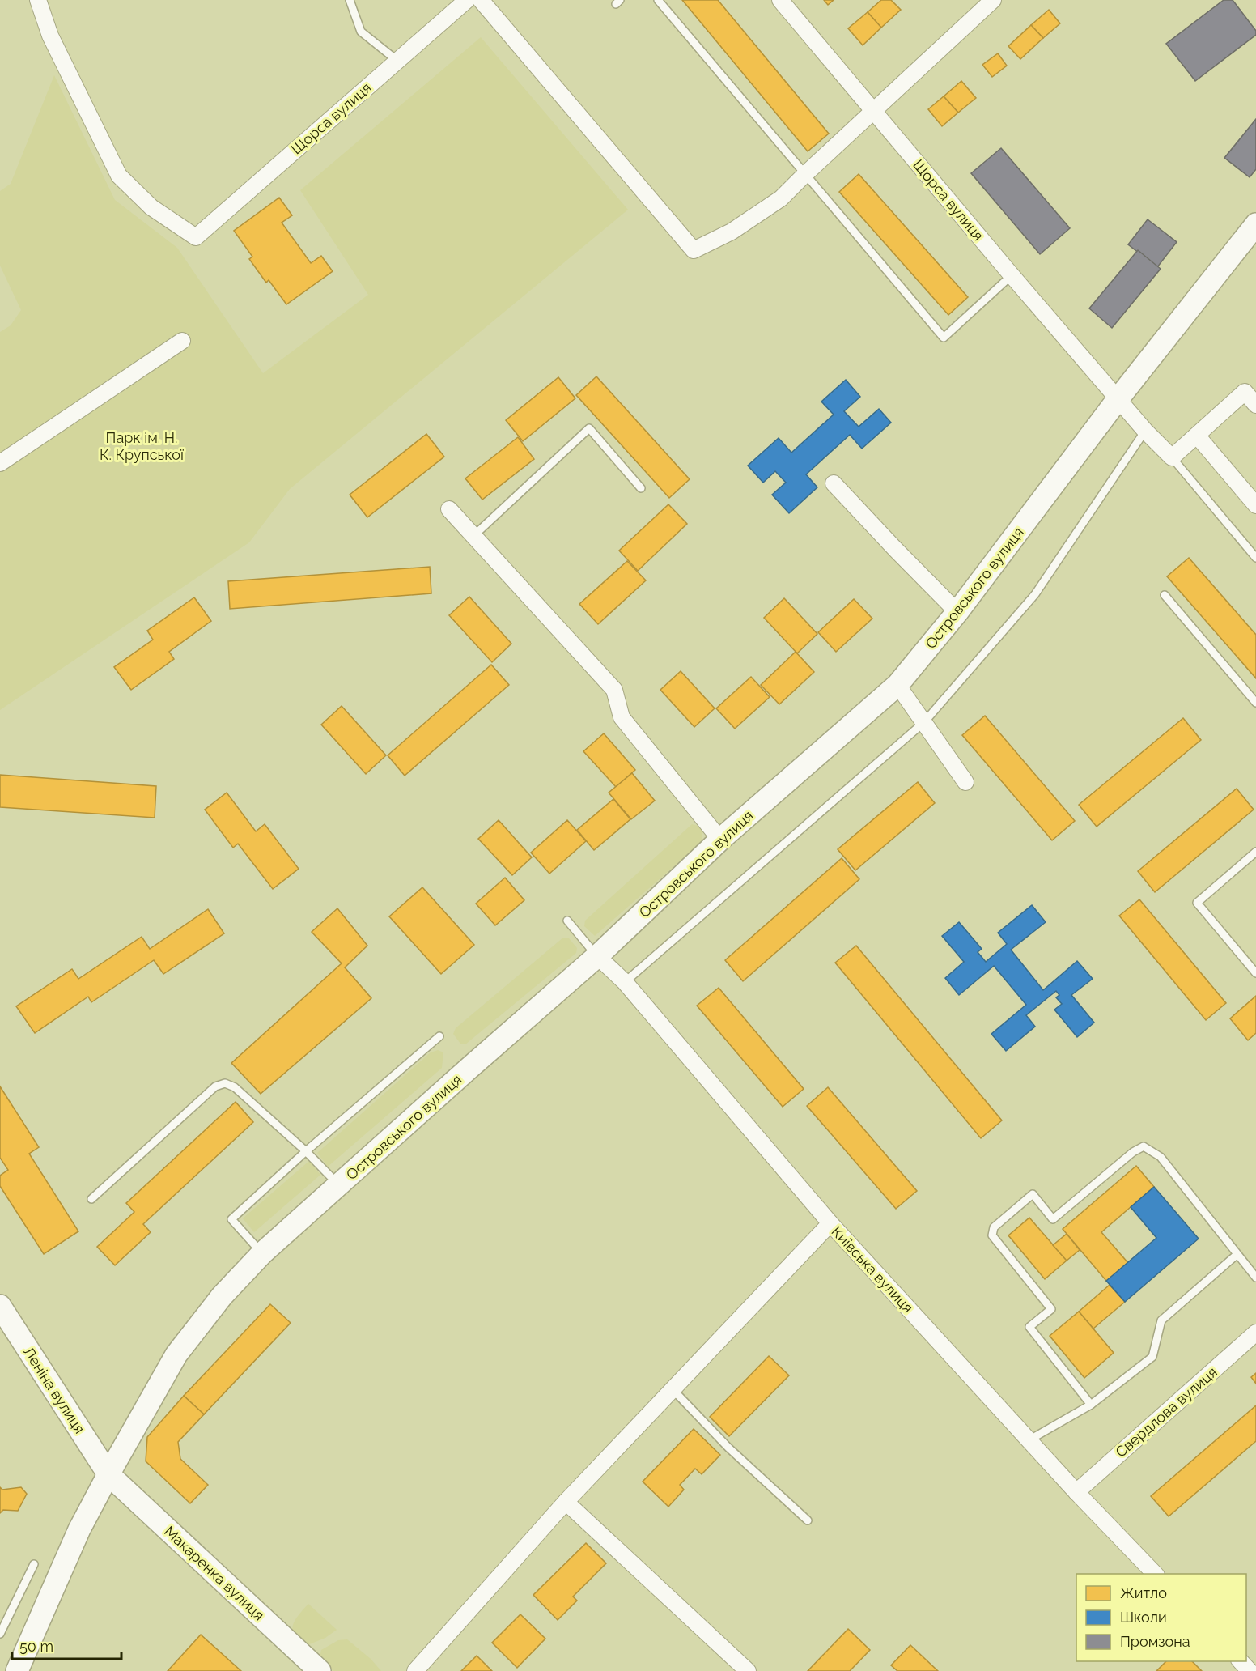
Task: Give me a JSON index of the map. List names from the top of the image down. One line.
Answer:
{"streets":{"main road":["Островського вулиця","Леніна вулиця","Макаренка вулиця"],"street":["Щорса вулиця","Київська вулиця","Свердлова вулиця"]},"crossings":[["Щорса вулиця","Островського вулиця"],["Островського вулиця","Київська вулиця"],["Островського вулиця","Леніна вулиця"],["Островського вулиця","Макаренка вулиця"],["Київська вулиця","Свердлова вулиця"],["Леніна вулиця","Макаренка вулиця"]],"parks":["Парк ім. Н. К. Крупської"],"legend":["Житло","Школи","Промзона"],"scale_bar":"50 m"}
